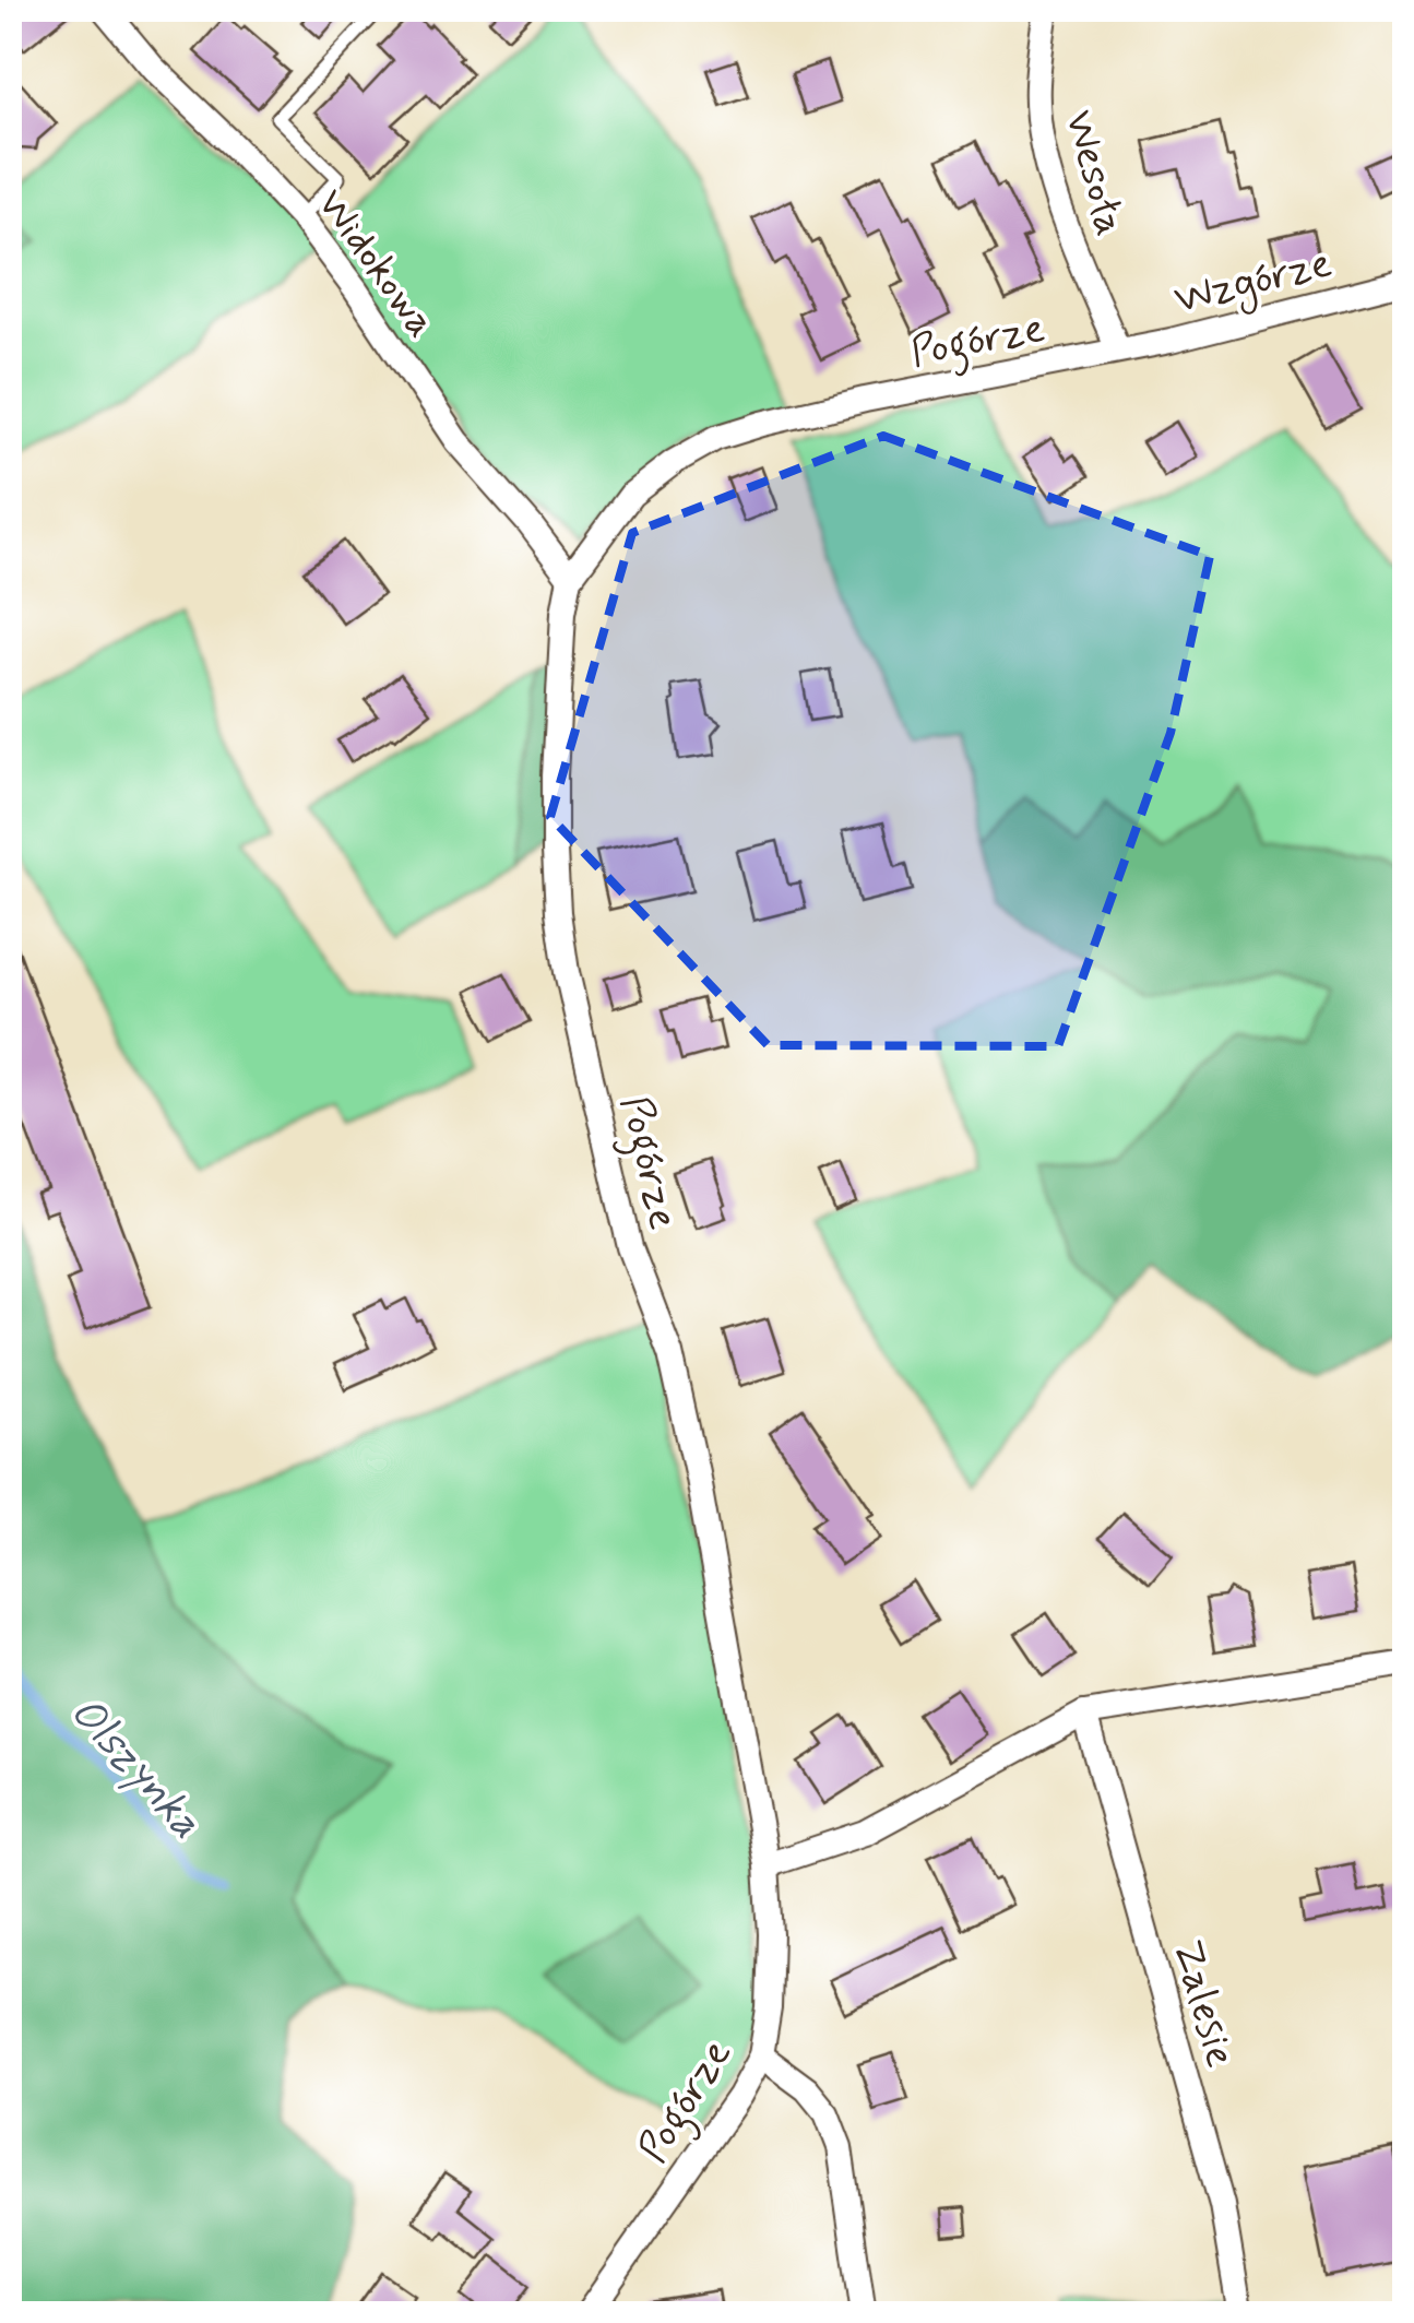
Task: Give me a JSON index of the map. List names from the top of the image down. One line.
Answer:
{"streets":{"street":["Wesoła","Widokowa","Wzgórze","Pogórze","Zalesie"]},"crossings":[["Wesoła","Wzgórze"],["Wesoła","Pogórze"],["Widokowa","Pogórze"],["Wzgórze","Pogórze"]],"water":["Olszynka"]}
